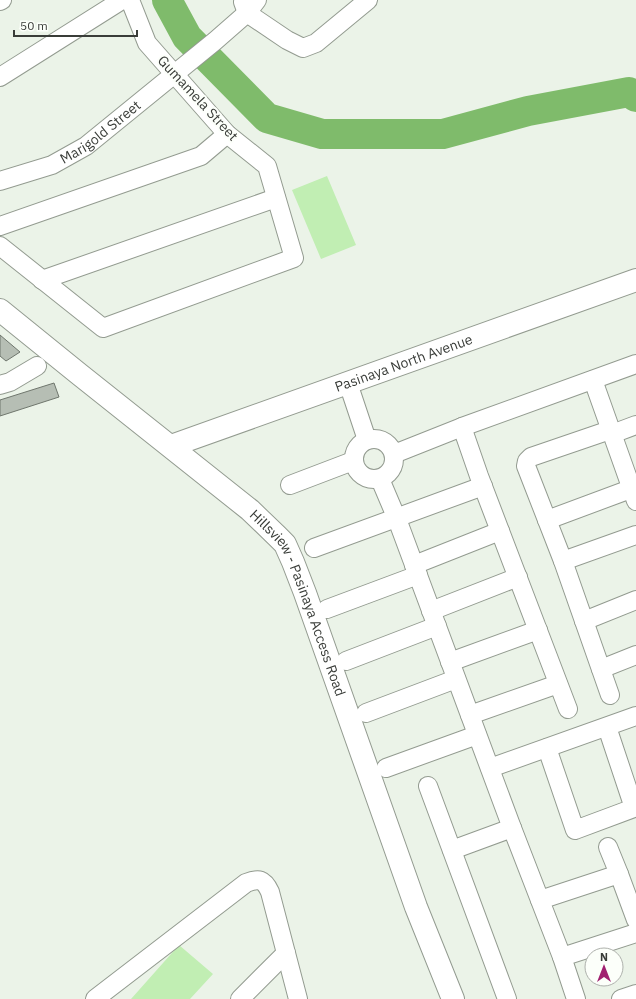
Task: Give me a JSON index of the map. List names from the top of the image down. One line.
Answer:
{"streets":{"street":["Gumamela Street","Marigold Street","Pasinaya North Avenue","Hillsview - Pasinaya Access Road"]},"crossings":[["Gumamela Street","Marigold Street"],["Pasinaya North Avenue","Hillsview - Pasinaya Access Road"]],"scale_bar":"50 m","north":"top"}
